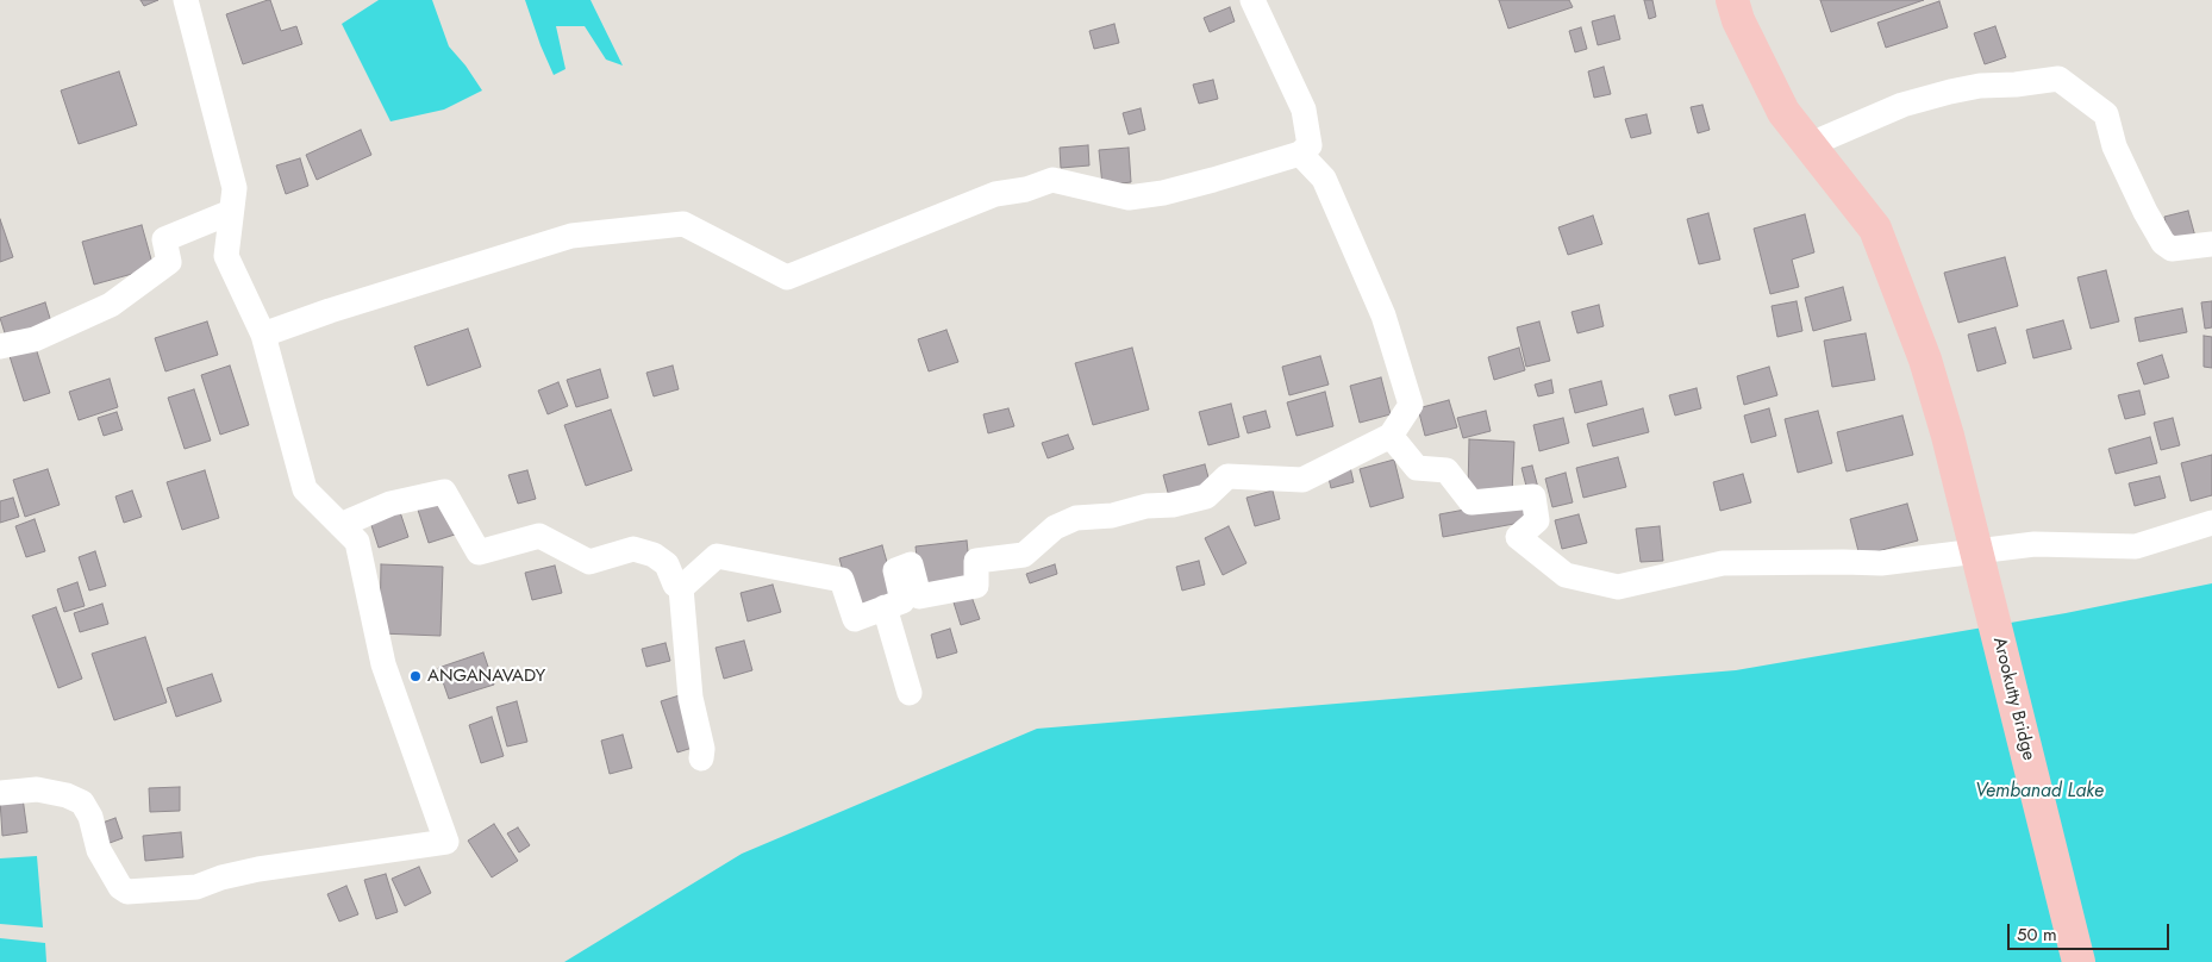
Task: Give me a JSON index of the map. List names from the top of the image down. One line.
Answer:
{"streets":{"main road":["Arookutty Bridge"]},"water":["Vembanad Lake"],"places":["ANGANAVADY"],"scale_bar":"50 m"}
